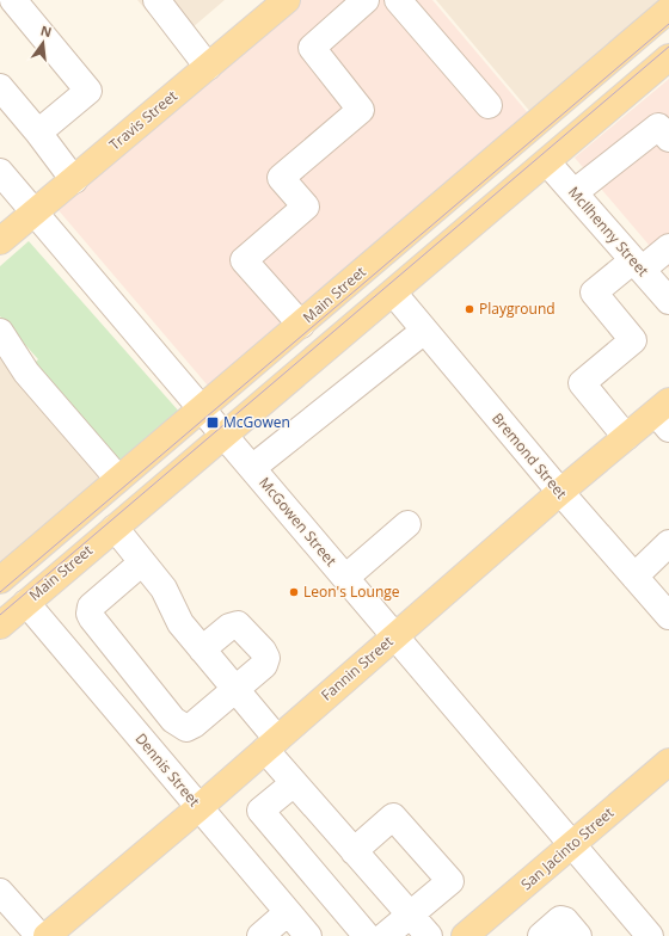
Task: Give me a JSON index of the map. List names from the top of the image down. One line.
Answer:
{"streets":{"main road":["Travis Street","Main Street","Fannin Street","San Jacinto Street"],"street":["McIlhenny Street","Bremond Street","McGowen Street","Dennis Street"]},"crossings":[["Travis Street","McGowen Street"],["McIlhenny Street","Main Street"],["Main Street","Bremond Street"],["Main Street","McGowen Street"],["Main Street","Dennis Street"],["Bremond Street","Fannin Street"],["McGowen Street","Fannin Street"],["McGowen Street","San Jacinto Street"],["Fannin Street","Dennis Street"]],"places":{"other":["Playground","Leon's Lounge"],"transit":["McGowen"]},"north":"top"}
